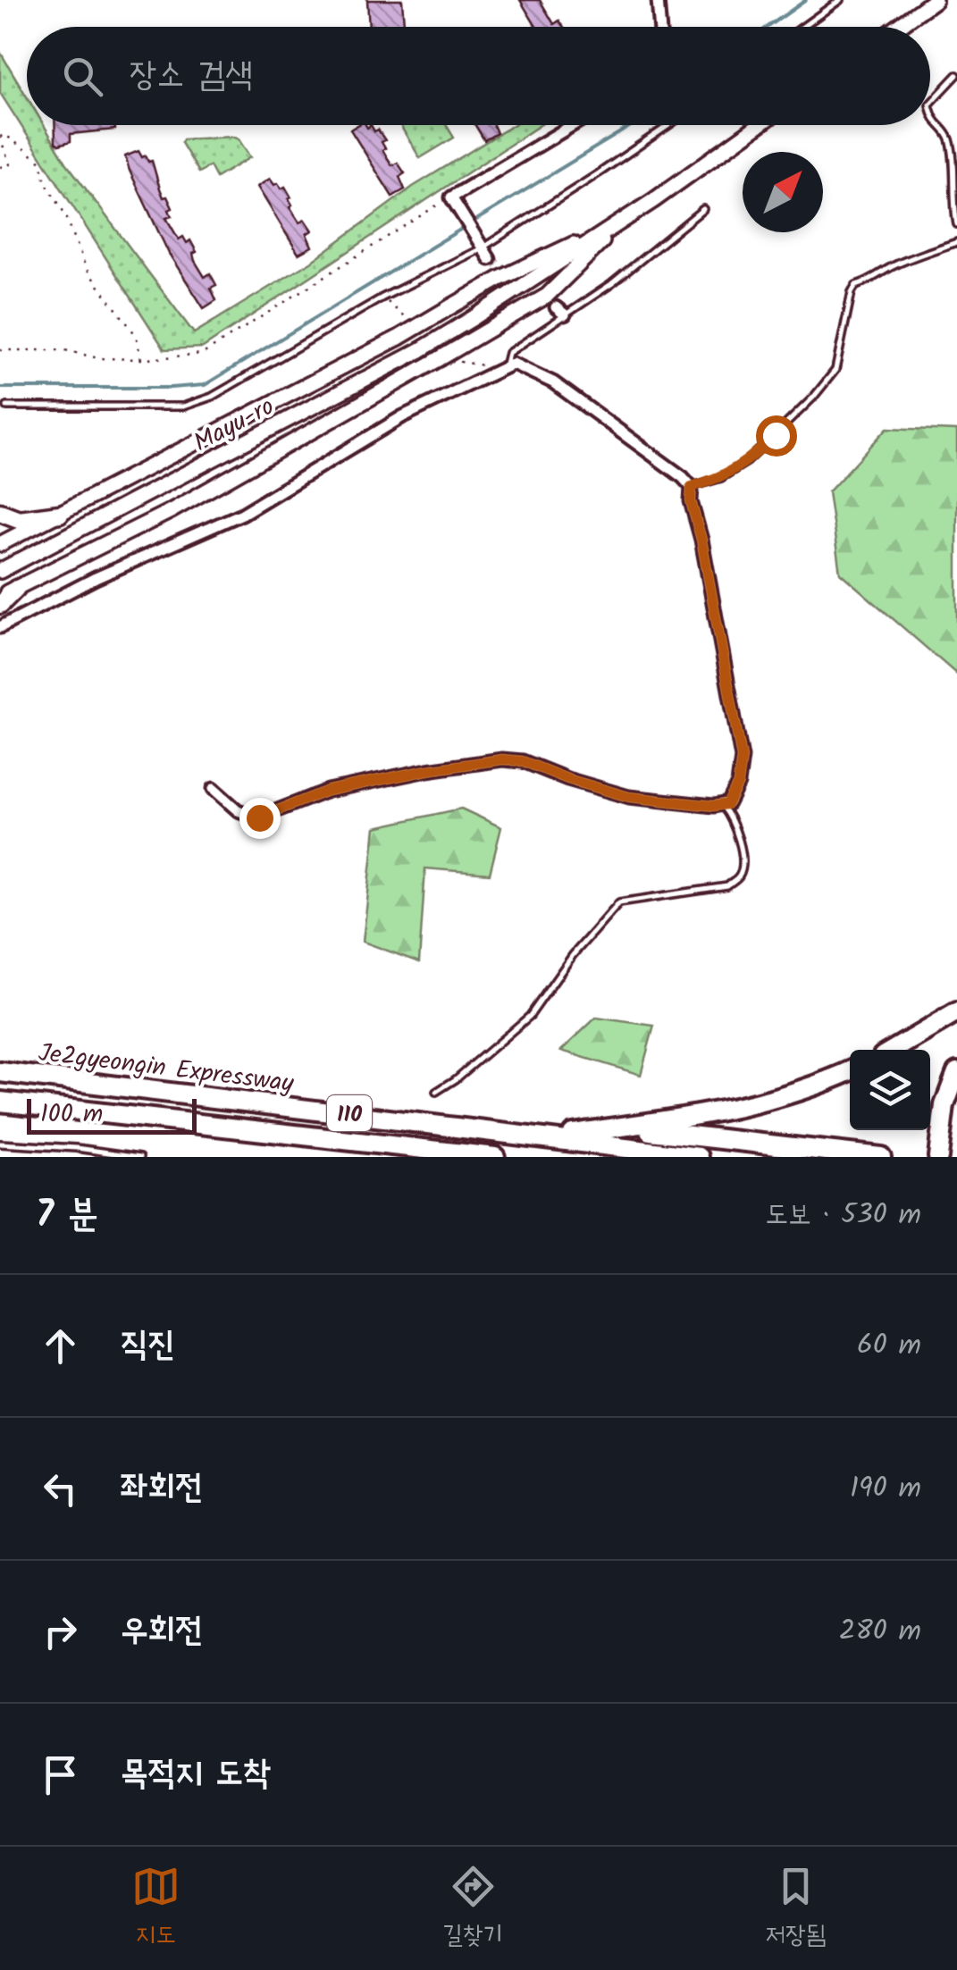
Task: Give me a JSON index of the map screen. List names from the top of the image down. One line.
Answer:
{"streets":{"highway":["Je2gyeongin Expressway","110"],"main road":["Mayu-ro"]},"scale_bar":"100 m","north":"top right","page":{"search":"장소 검색","scale":"100 m","heading":["7 분","도보 · 530 m"],"list":[["직진","60 m"],["좌회전","190 m"],["우회전","280 m"],"목적지 도착"],"nav":["지도","길찾기","저장됨"]}}
